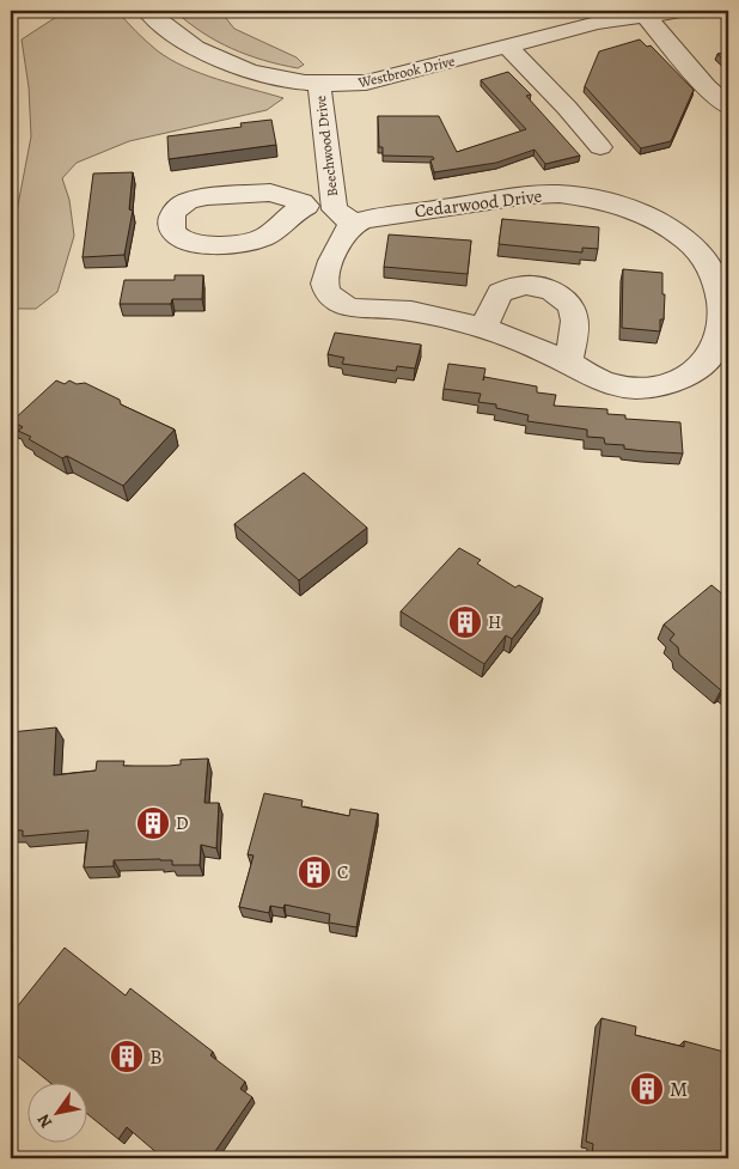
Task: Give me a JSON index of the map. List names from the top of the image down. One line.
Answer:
{"streets":{"street":["Westbrook Drive","Beechwood Drive","Cedarwood Drive"]},"crossings":[["Westbrook Drive","Beechwood Drive"],["Beechwood Drive","Cedarwood Drive"]],"places":{"building":["H","D","C","B","M"]},"north":"bottom left"}
